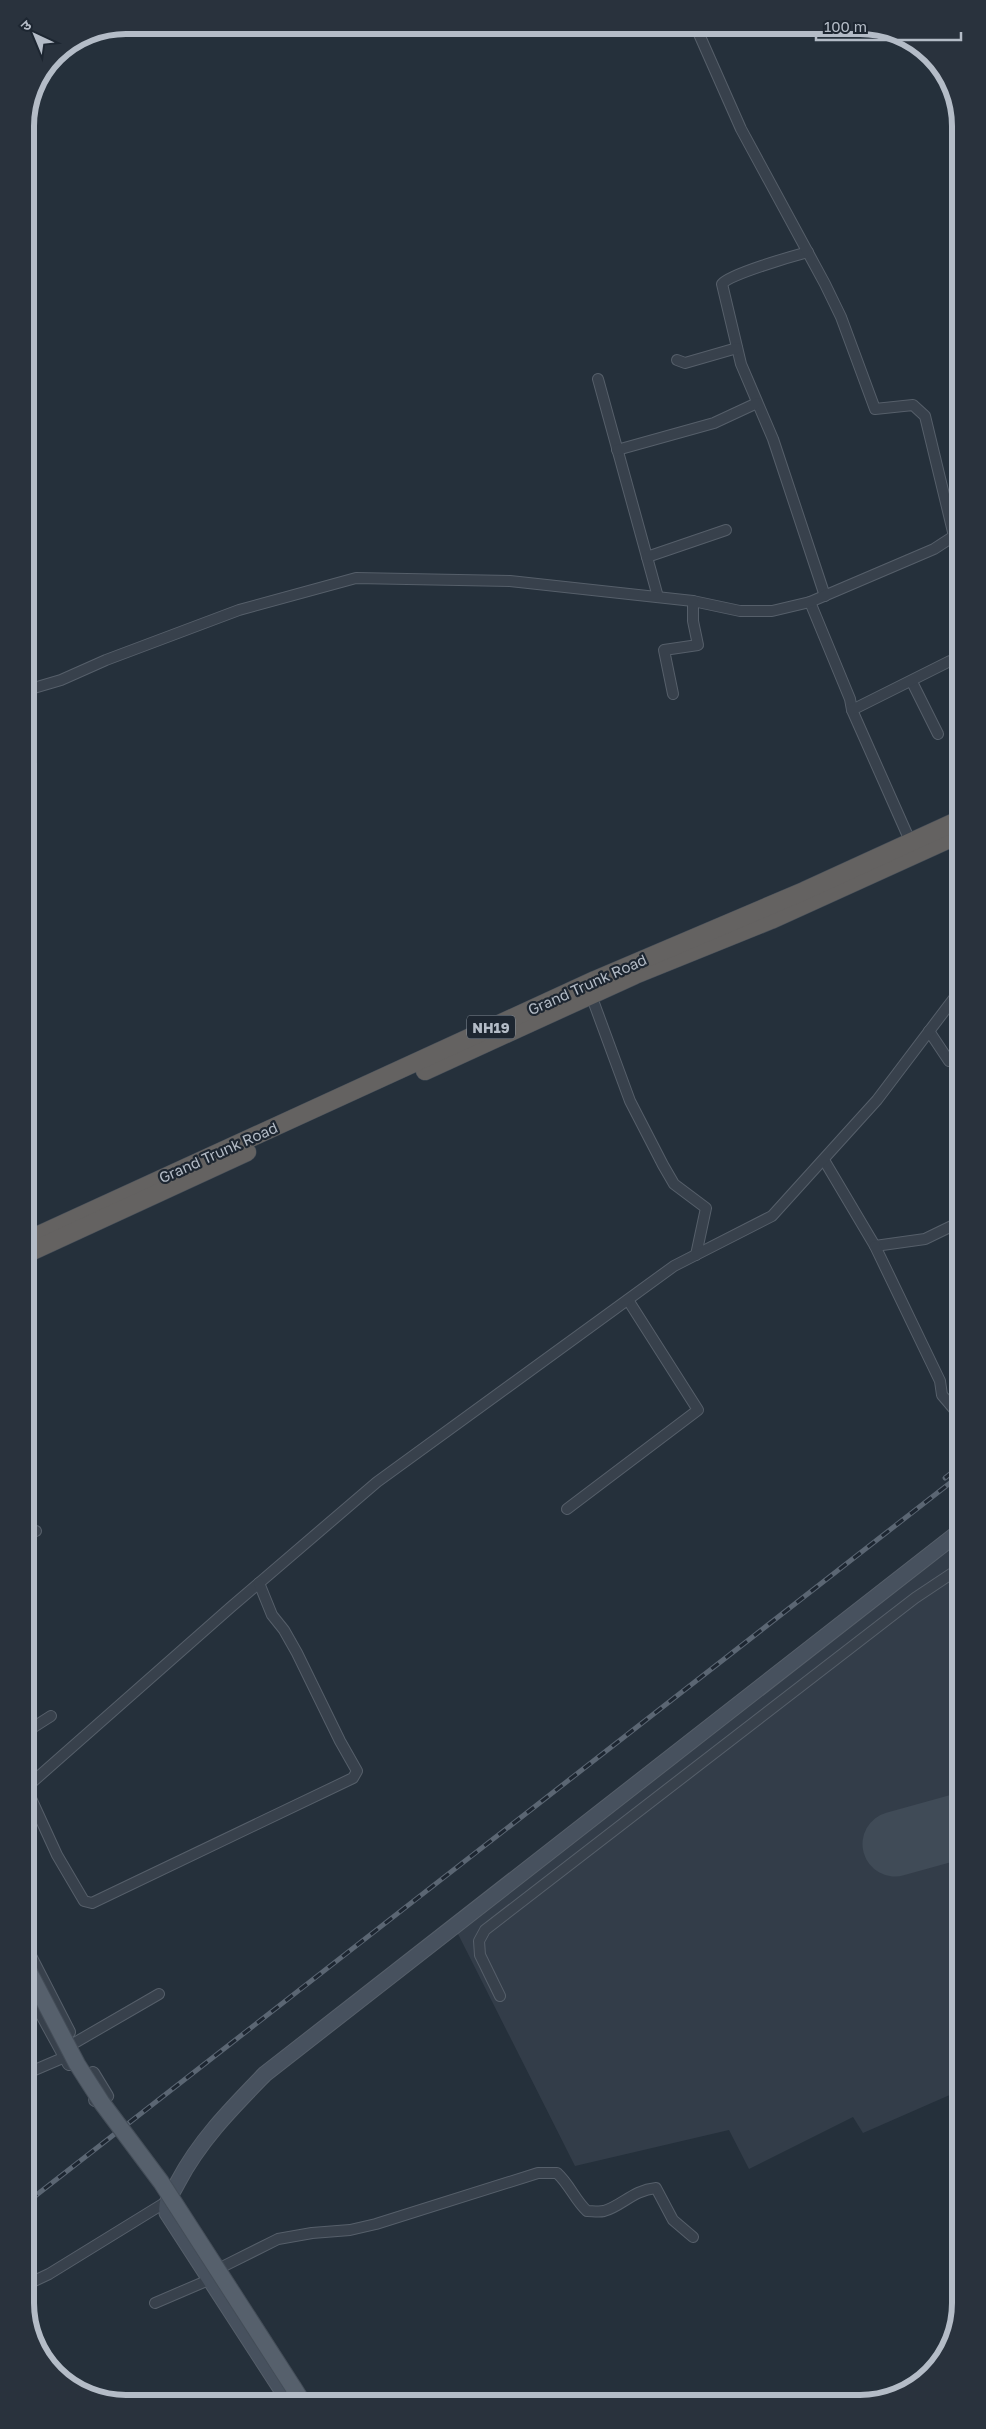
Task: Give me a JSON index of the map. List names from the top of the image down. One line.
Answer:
{"streets":{"highway":["Grand Trunk Road","NH19"]},"scale_bar":"100 m","north":"top left"}
